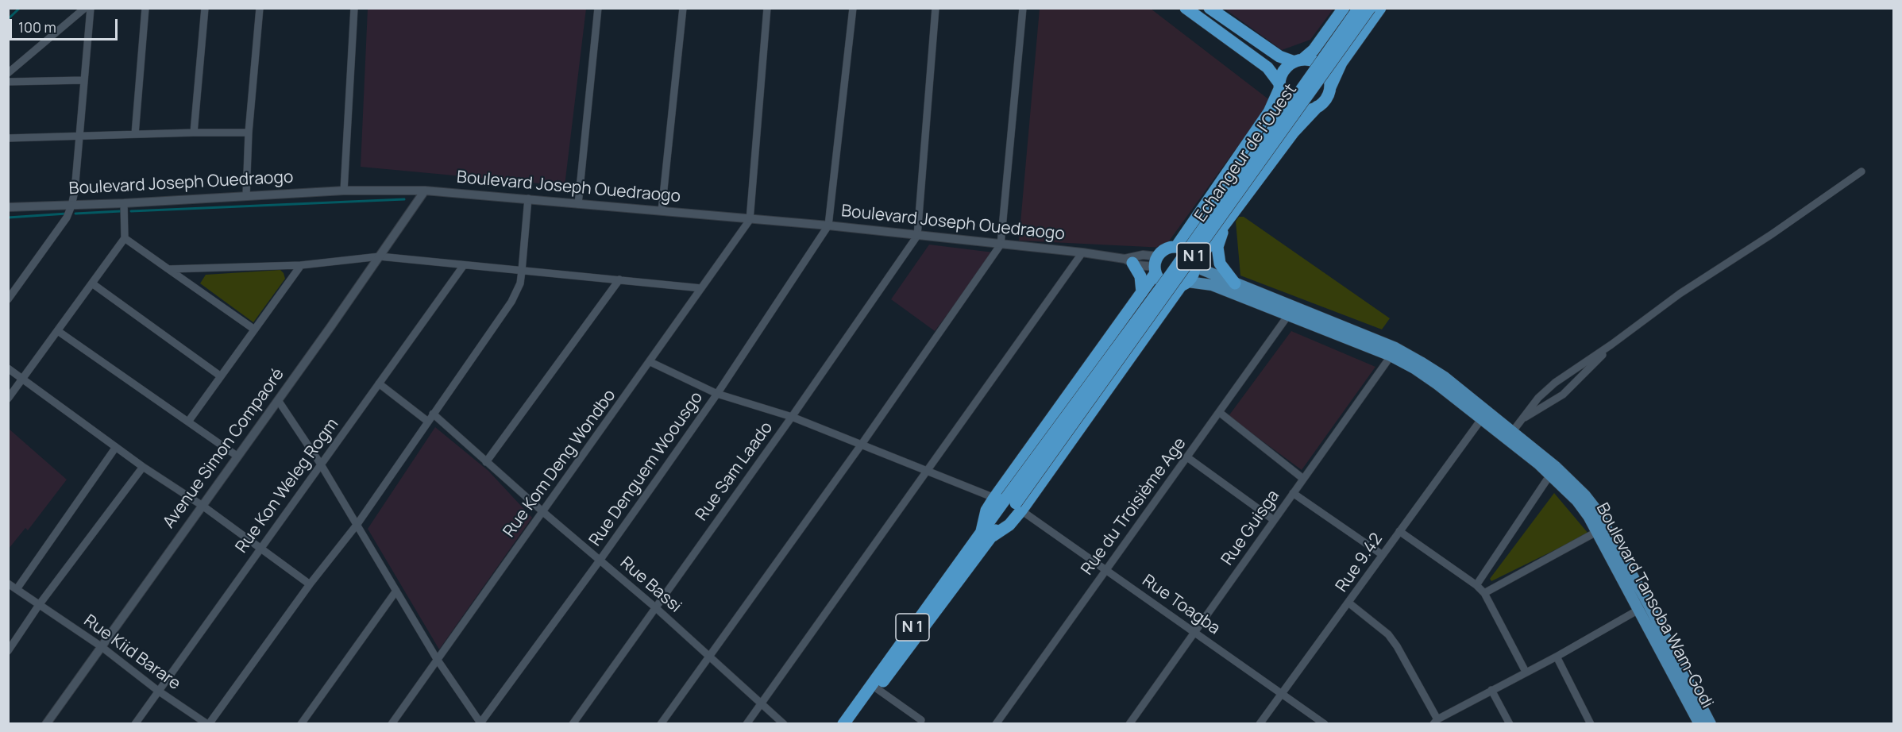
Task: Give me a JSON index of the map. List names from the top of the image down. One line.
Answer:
{"streets":{"highway":["Echangeur de l'Ouest","N 1"],"main road":["Boulevard Tansoba Wam-Godi"],"street":["Boulevard Joseph Ouedraogo","Avenue Simon Compaoré","Rue Kom Deng Wondbo","Rue Denguem Woousgo","Rue Sam Laado","Rue Kon Weleg Rogm","Rue du Troisième Age","Rue Guisga","Rue 9.42","Rue Bassi","Rue Toagba","Rue Kiid Barare"]},"crossings":[["Echangeur de l'Ouest","N 1"],["Echangeur de l'Ouest","Rue Toagba"],["Boulevard Joseph Ouedraogo","N 1"],["Boulevard Joseph Ouedraogo","Avenue Simon Compaoré"],["Boulevard Joseph Ouedraogo","Rue Kom Deng Wondbo"],["Boulevard Joseph Ouedraogo","Rue Denguem Woousgo"],["Boulevard Joseph Ouedraogo","Rue Sam Laado"],["Boulevard Joseph Ouedraogo","Boulevard Tansoba Wam-Godi"],["N 1","Rue Toagba"],["N 1","Boulevard Tansoba Wam-Godi"],["Avenue Simon Compaoré","Rue Kiid Barare"],["Rue Kom Deng Wondbo","Rue Bassi"],["Rue Kom Deng Wondbo","Rue Toagba"],["Rue Denguem Woousgo","Rue Bassi"],["Rue Denguem Woousgo","Rue Toagba"],["Rue Sam Laado","Rue Bassi"],["Rue Sam Laado","Rue Toagba"],["Rue Kon Weleg Rogm","Rue Kiid Barare"],["Rue du Troisième Age","Rue Toagba"],["Rue du Troisième Age","Boulevard Tansoba Wam-Godi"],["Rue Guisga","Rue Toagba"],["Rue Guisga","Boulevard Tansoba Wam-Godi"],["Rue 9.42","Rue Toagba"],["Rue 9.42","Boulevard Tansoba Wam-Godi"]],"scale_bar":"100 m"}
